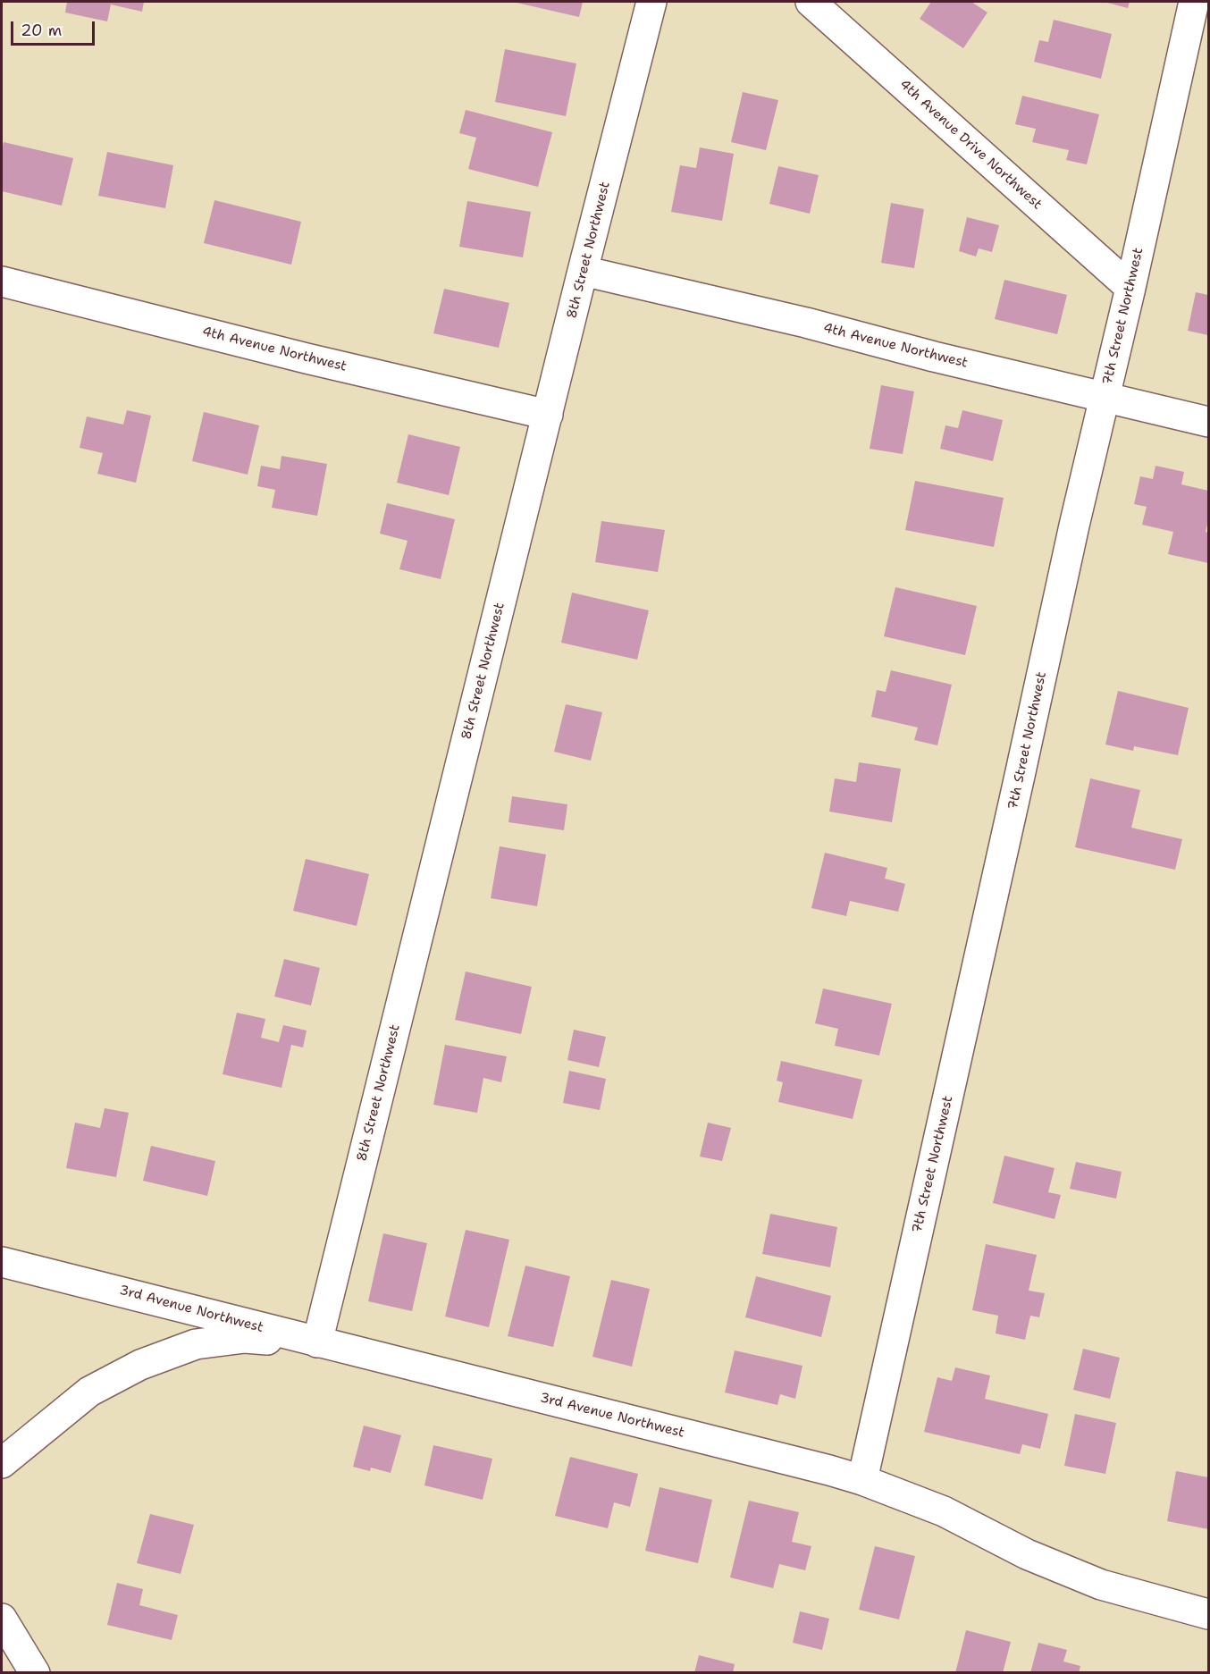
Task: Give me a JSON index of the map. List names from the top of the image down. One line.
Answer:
{"streets":{"street":["4th Avenue Drive Northwest","8th Street Northwest","7th Street Northwest","4th Avenue Northwest","3rd Avenue Northwest"]},"crossings":[["4th Avenue Drive Northwest","7th Street Northwest"],["8th Street Northwest","4th Avenue Northwest"],["8th Street Northwest","3rd Avenue Northwest"],["7th Street Northwest","4th Avenue Northwest"],["7th Street Northwest","3rd Avenue Northwest"]],"scale_bar":"20 m"}
